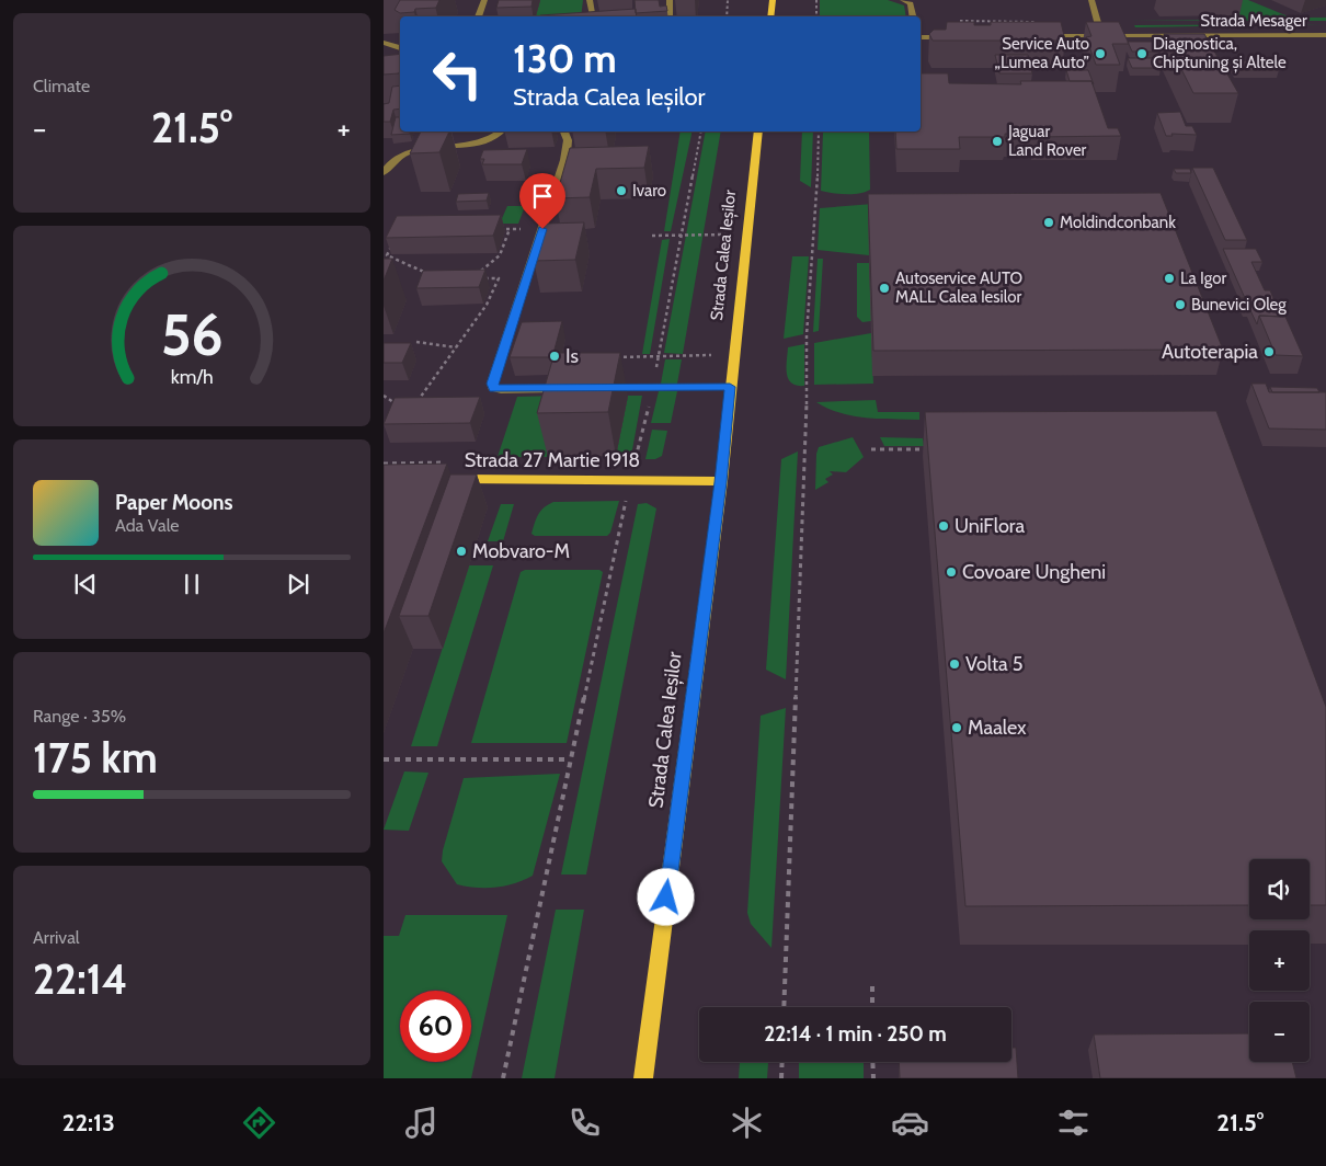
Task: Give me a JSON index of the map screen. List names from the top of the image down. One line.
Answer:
{"streets":{"main road":["Strada Calea Ieșilor","Strada 27 Martie 1918"],"street":["Strada Mesager"]},"crossings":[["Strada Calea Ieșilor","Strada 27 Martie 1918"]],"places":["Service Auto „Lumea Auto”","Diagnostica, Chiptuning și Altele","Jaguar Land Rover","Ivaro","Moldindconbank","La Igor","Autoservice AUTO MALL Calea Iesilor","Bunevici Oleg","Autoterapia","Is","UniFlora","Mobvaro-M","Covoare Ungheni","Volta 5","Maalex"],"page":{"tile":["Climate",["Range · 35%","175 km"],["Arrival","22:14"]],"turn":["130 m","Strada Calea Ieșilor"],"heat":["−","21.5°","+"],"song":["Paper Moons","Ada Vale"],"map_buttons":["+","−"],"limit":"60","trip":"22:14 · 1 min · 250 m","tabs":["22:13","21.5°"],"gauge":["56","km/h"]}}
